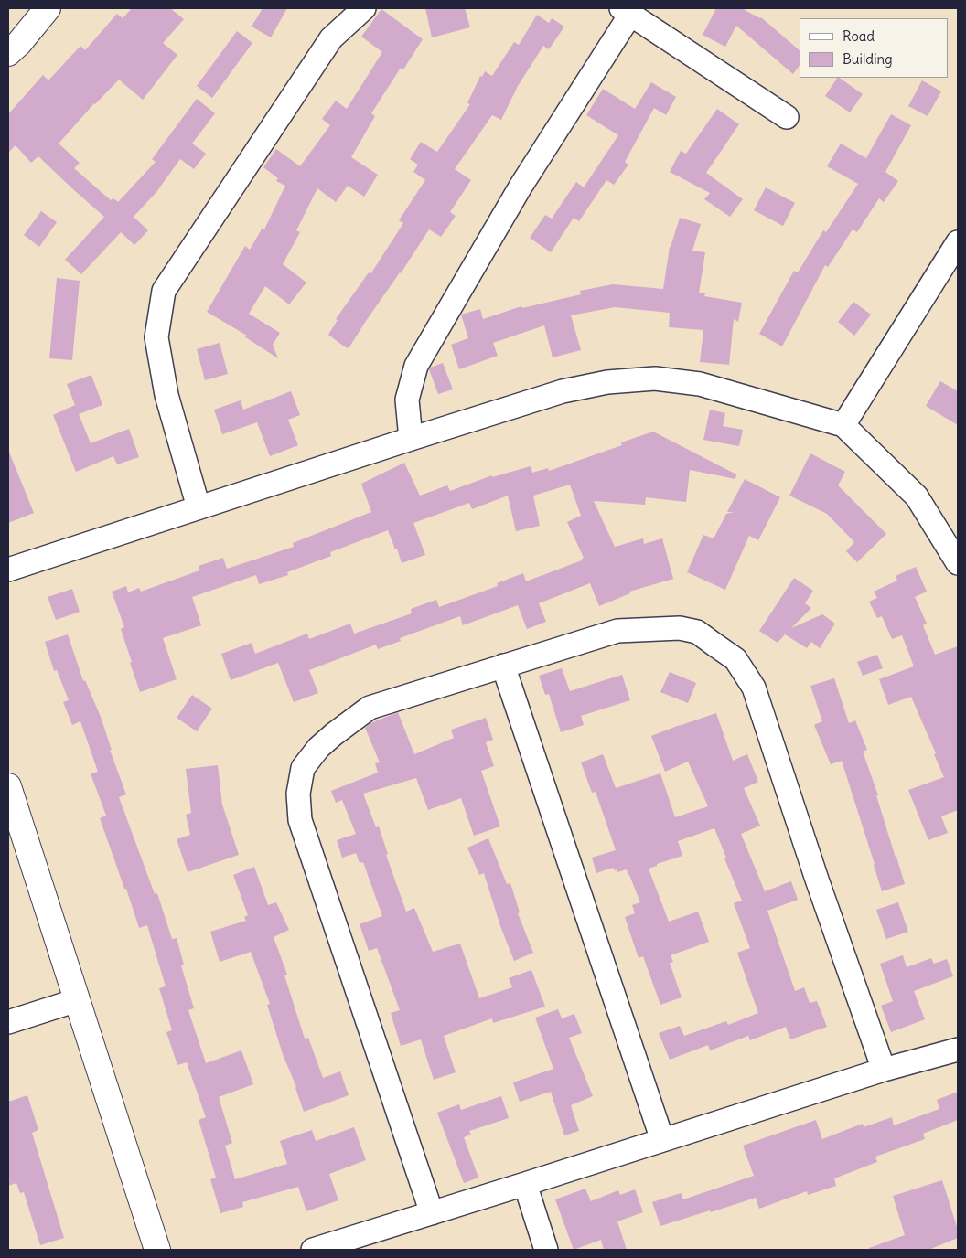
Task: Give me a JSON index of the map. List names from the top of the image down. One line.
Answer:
{"legend":["Road","Building"]}
